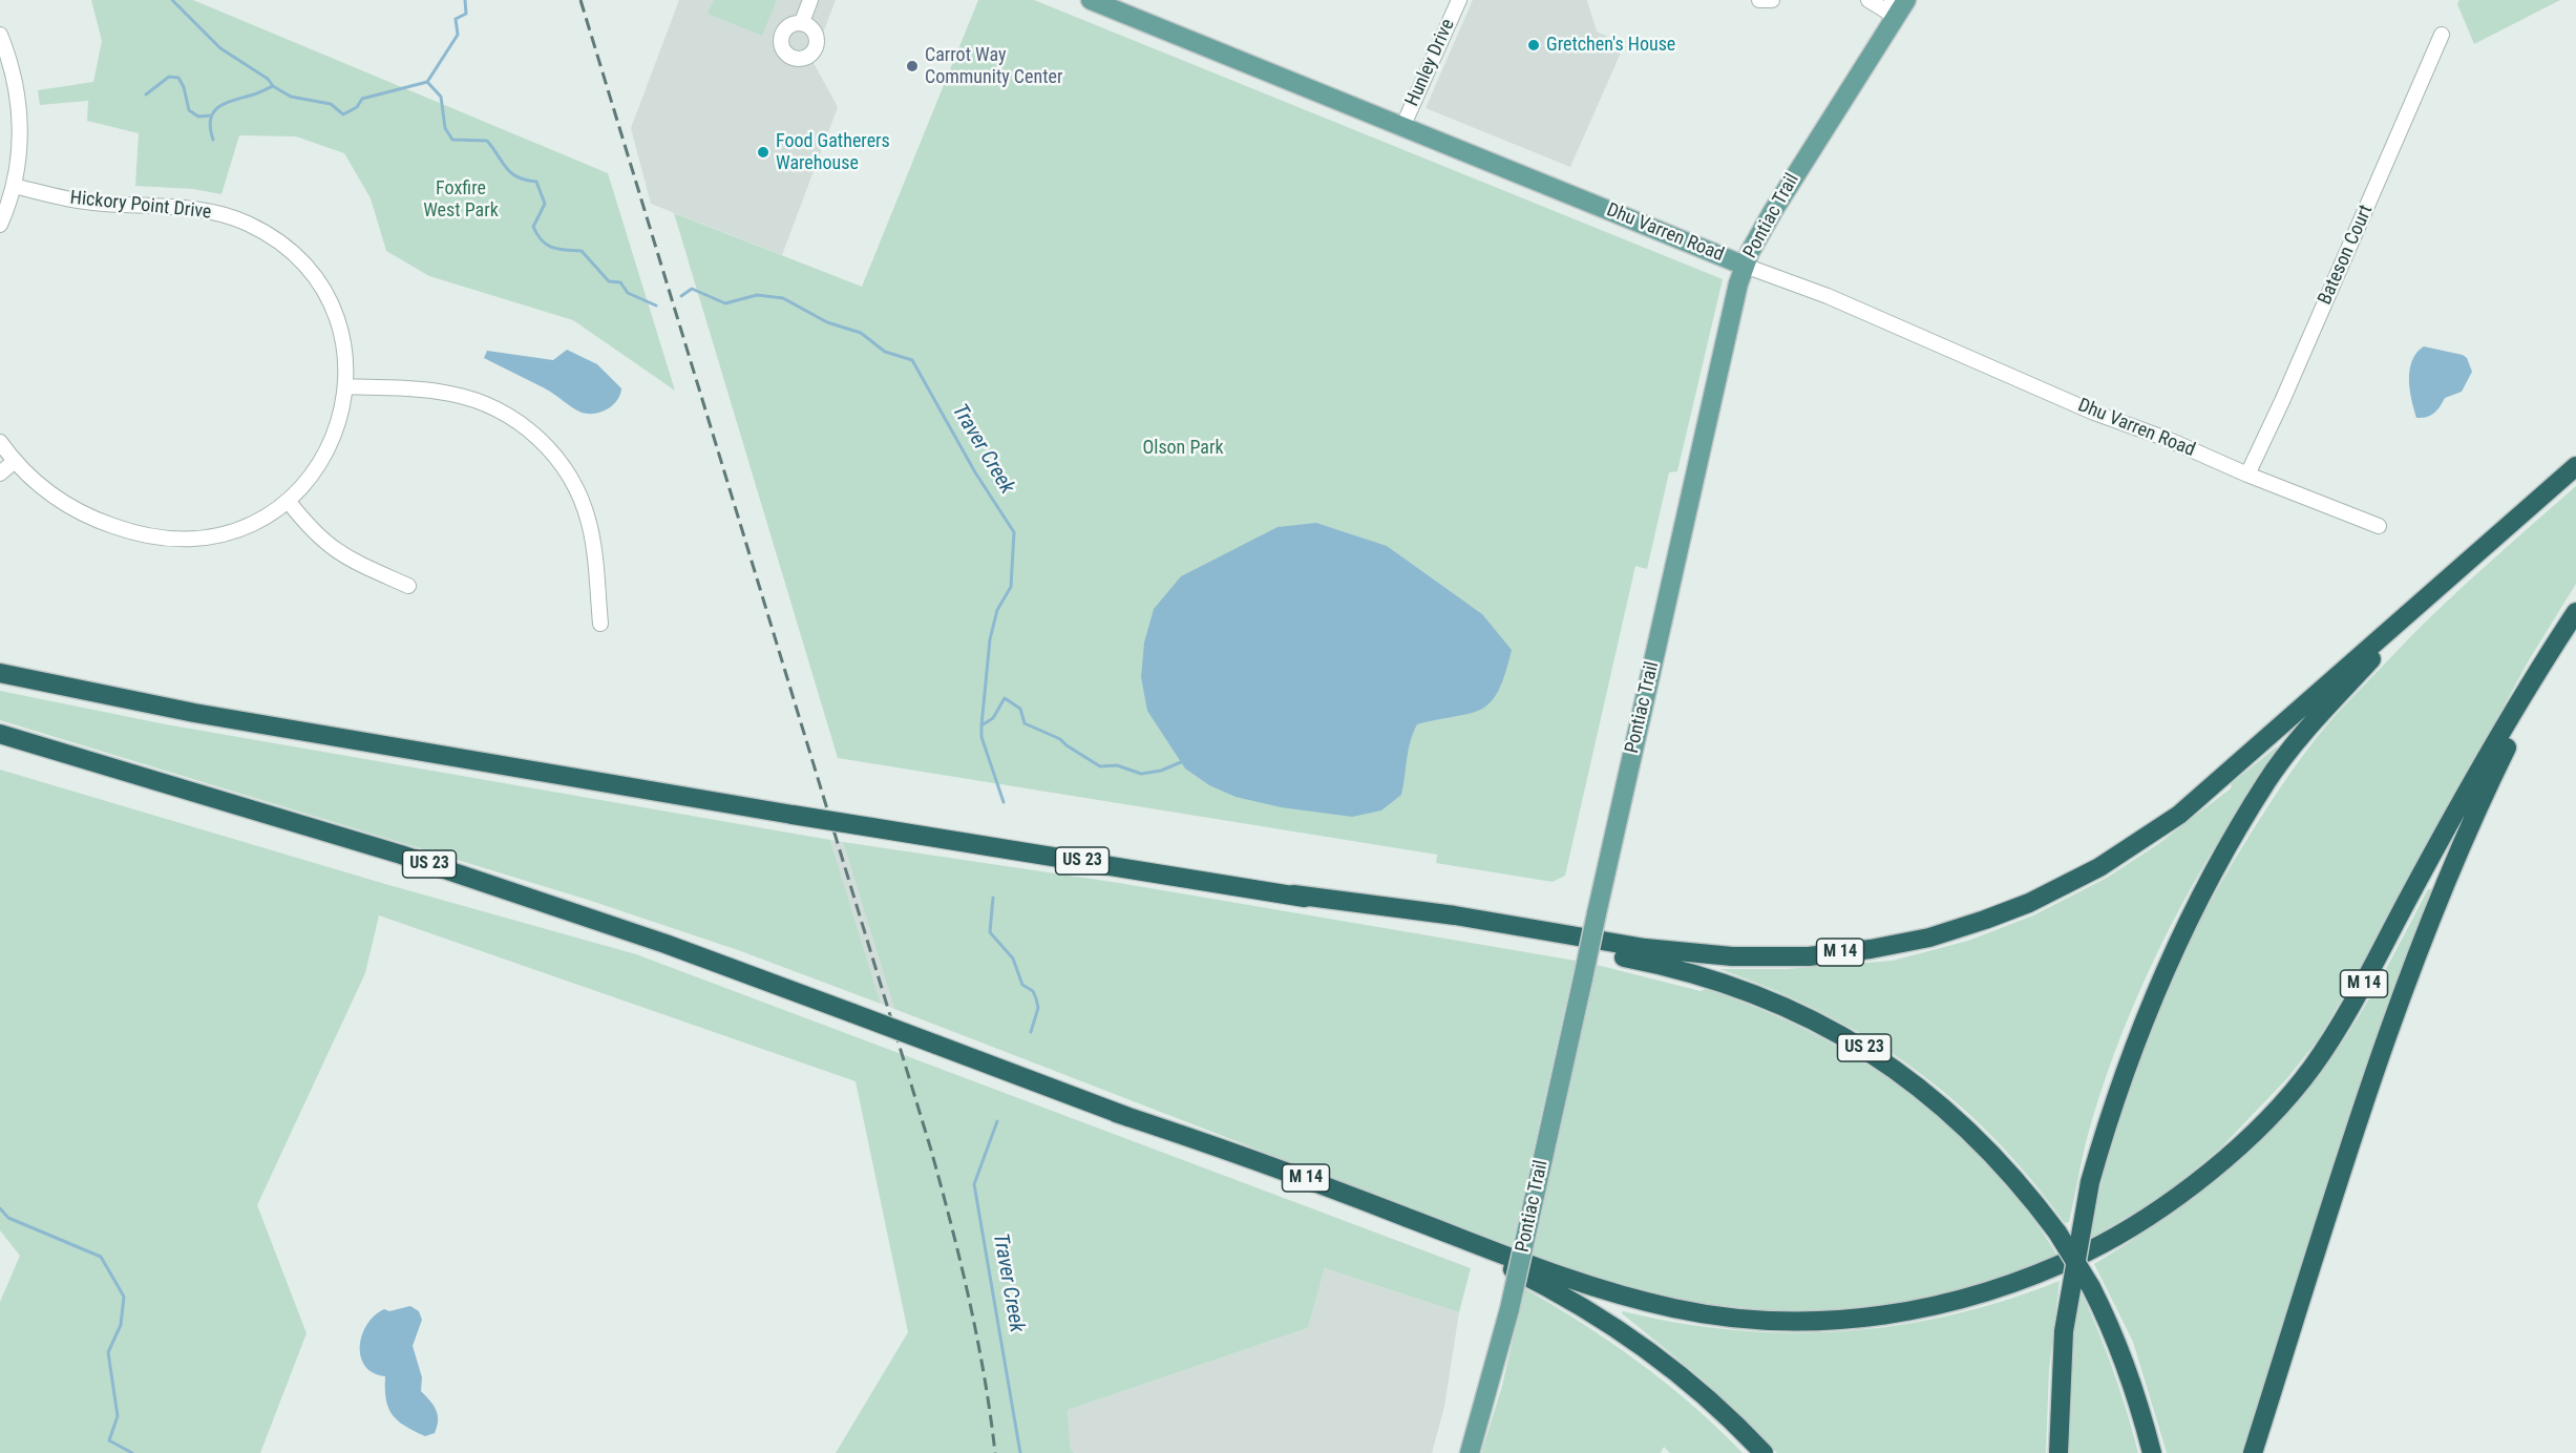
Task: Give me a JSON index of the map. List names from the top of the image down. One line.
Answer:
{"streets":{"highway":["US 23","M 14"],"main road":["Pontiac Trail","Dhu Varren Road"],"street":["Hunley Drive","Hickory Point Drive","Bateson Court"]},"crossings":[["Hunley Drive","Dhu Varren Road"],["Pontiac Trail","Dhu Varren Road"],["Dhu Varren Road","Bateson Court"],["US 23","M 14"]],"water":["Traver Creek"],"parks":["Foxfire West Park","Olson Park"],"places":["Gretchen's House","Carrot Way Community Center","Food Gatherers Warehouse"]}
